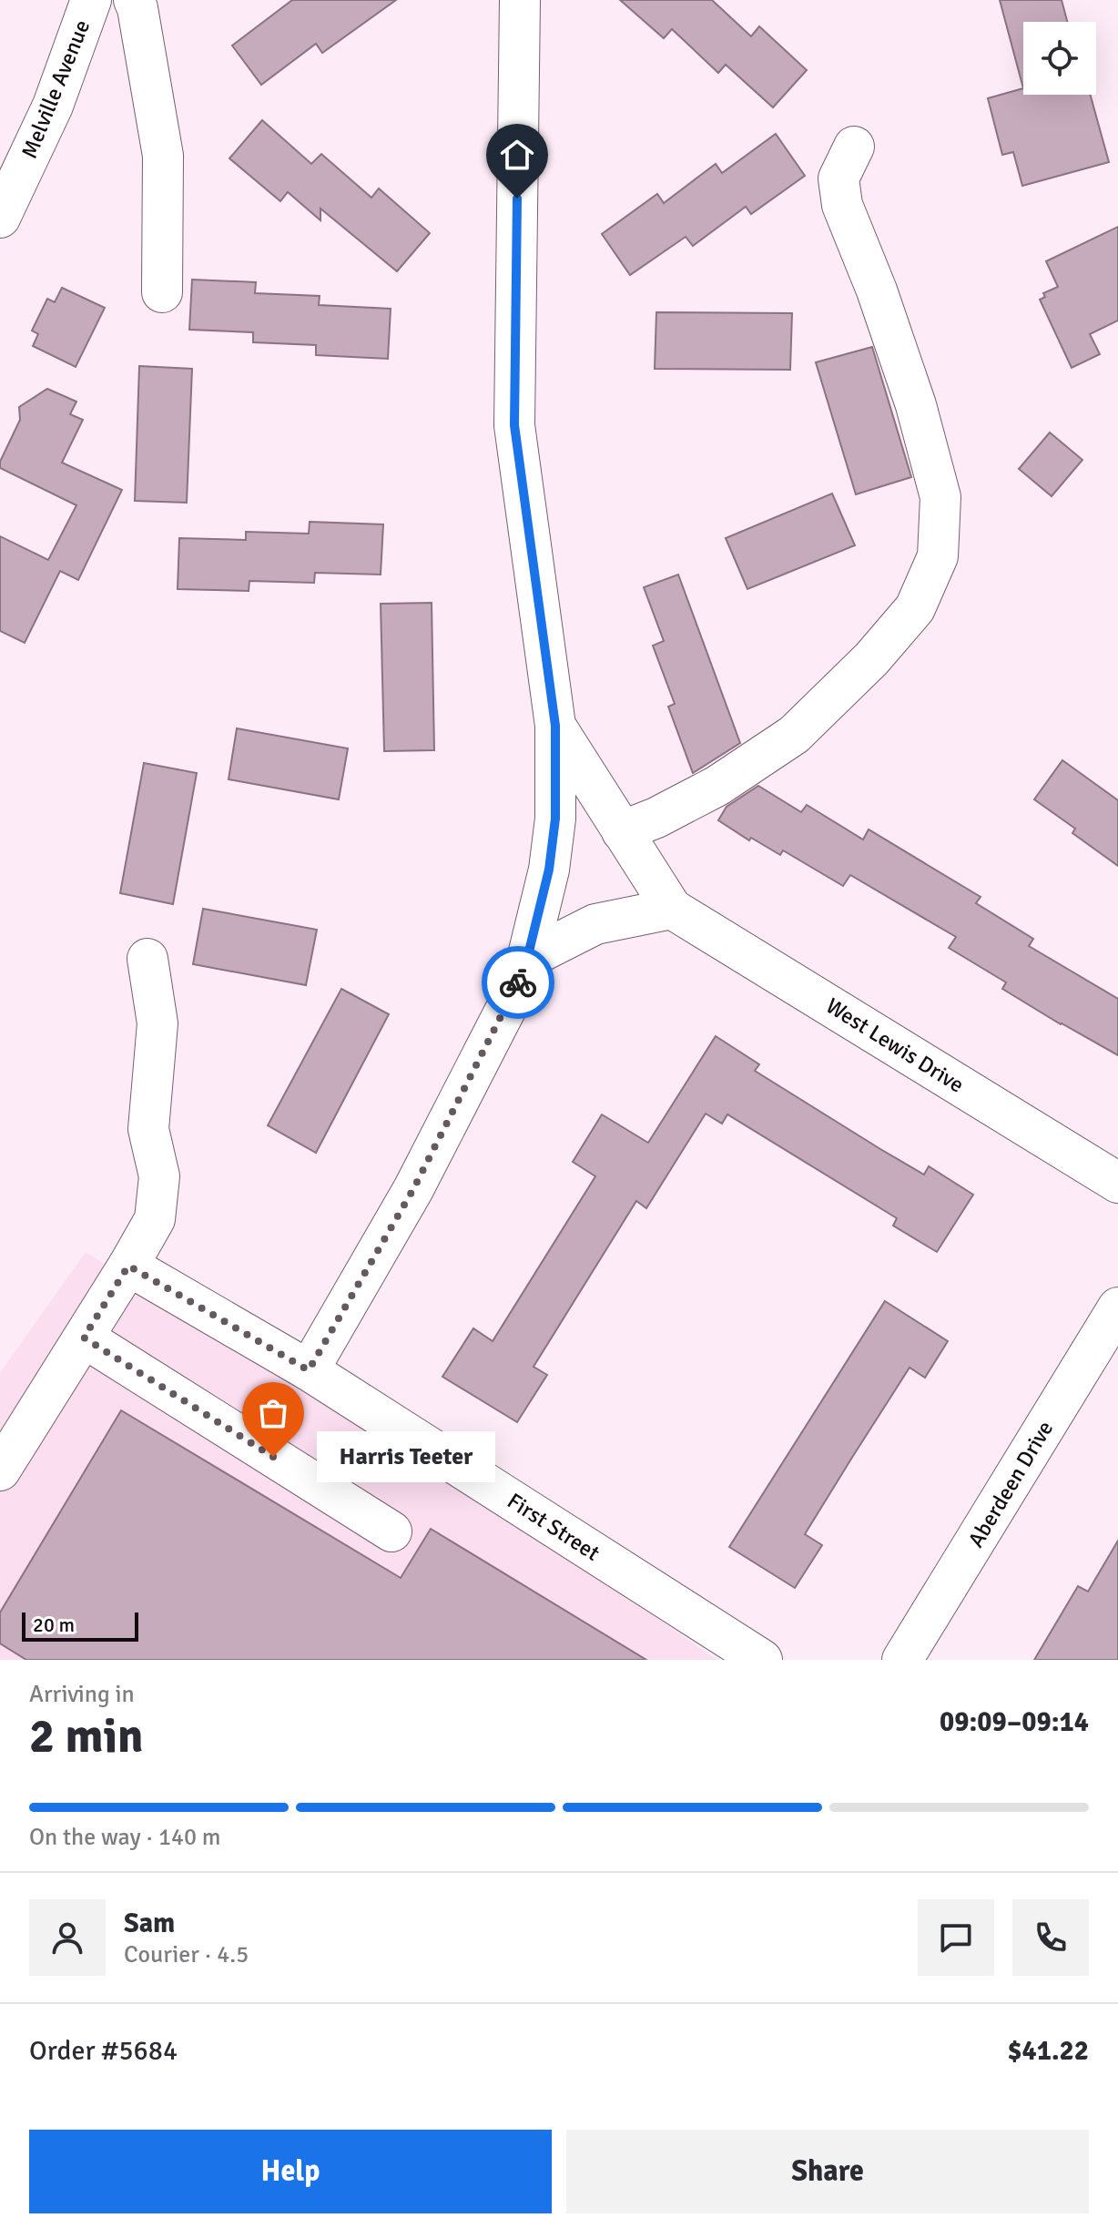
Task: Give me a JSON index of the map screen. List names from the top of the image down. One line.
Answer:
{"streets":{"street":["Melville Avenue","West Lewis Drive","Aberdeen Drive","First Street"]},"places":["Harris Teeter"],"scale_bar":"20 m","page":{"bubble":"Harris Teeter","scale":"20 m","heading":["2 min","Arriving in","09:09–09:14"],"panel":["Sam","Courier · 4.5","Order #5684","$41.22"],"bar":"On the way · 140 m","buttons":["Help","Share"]}}
